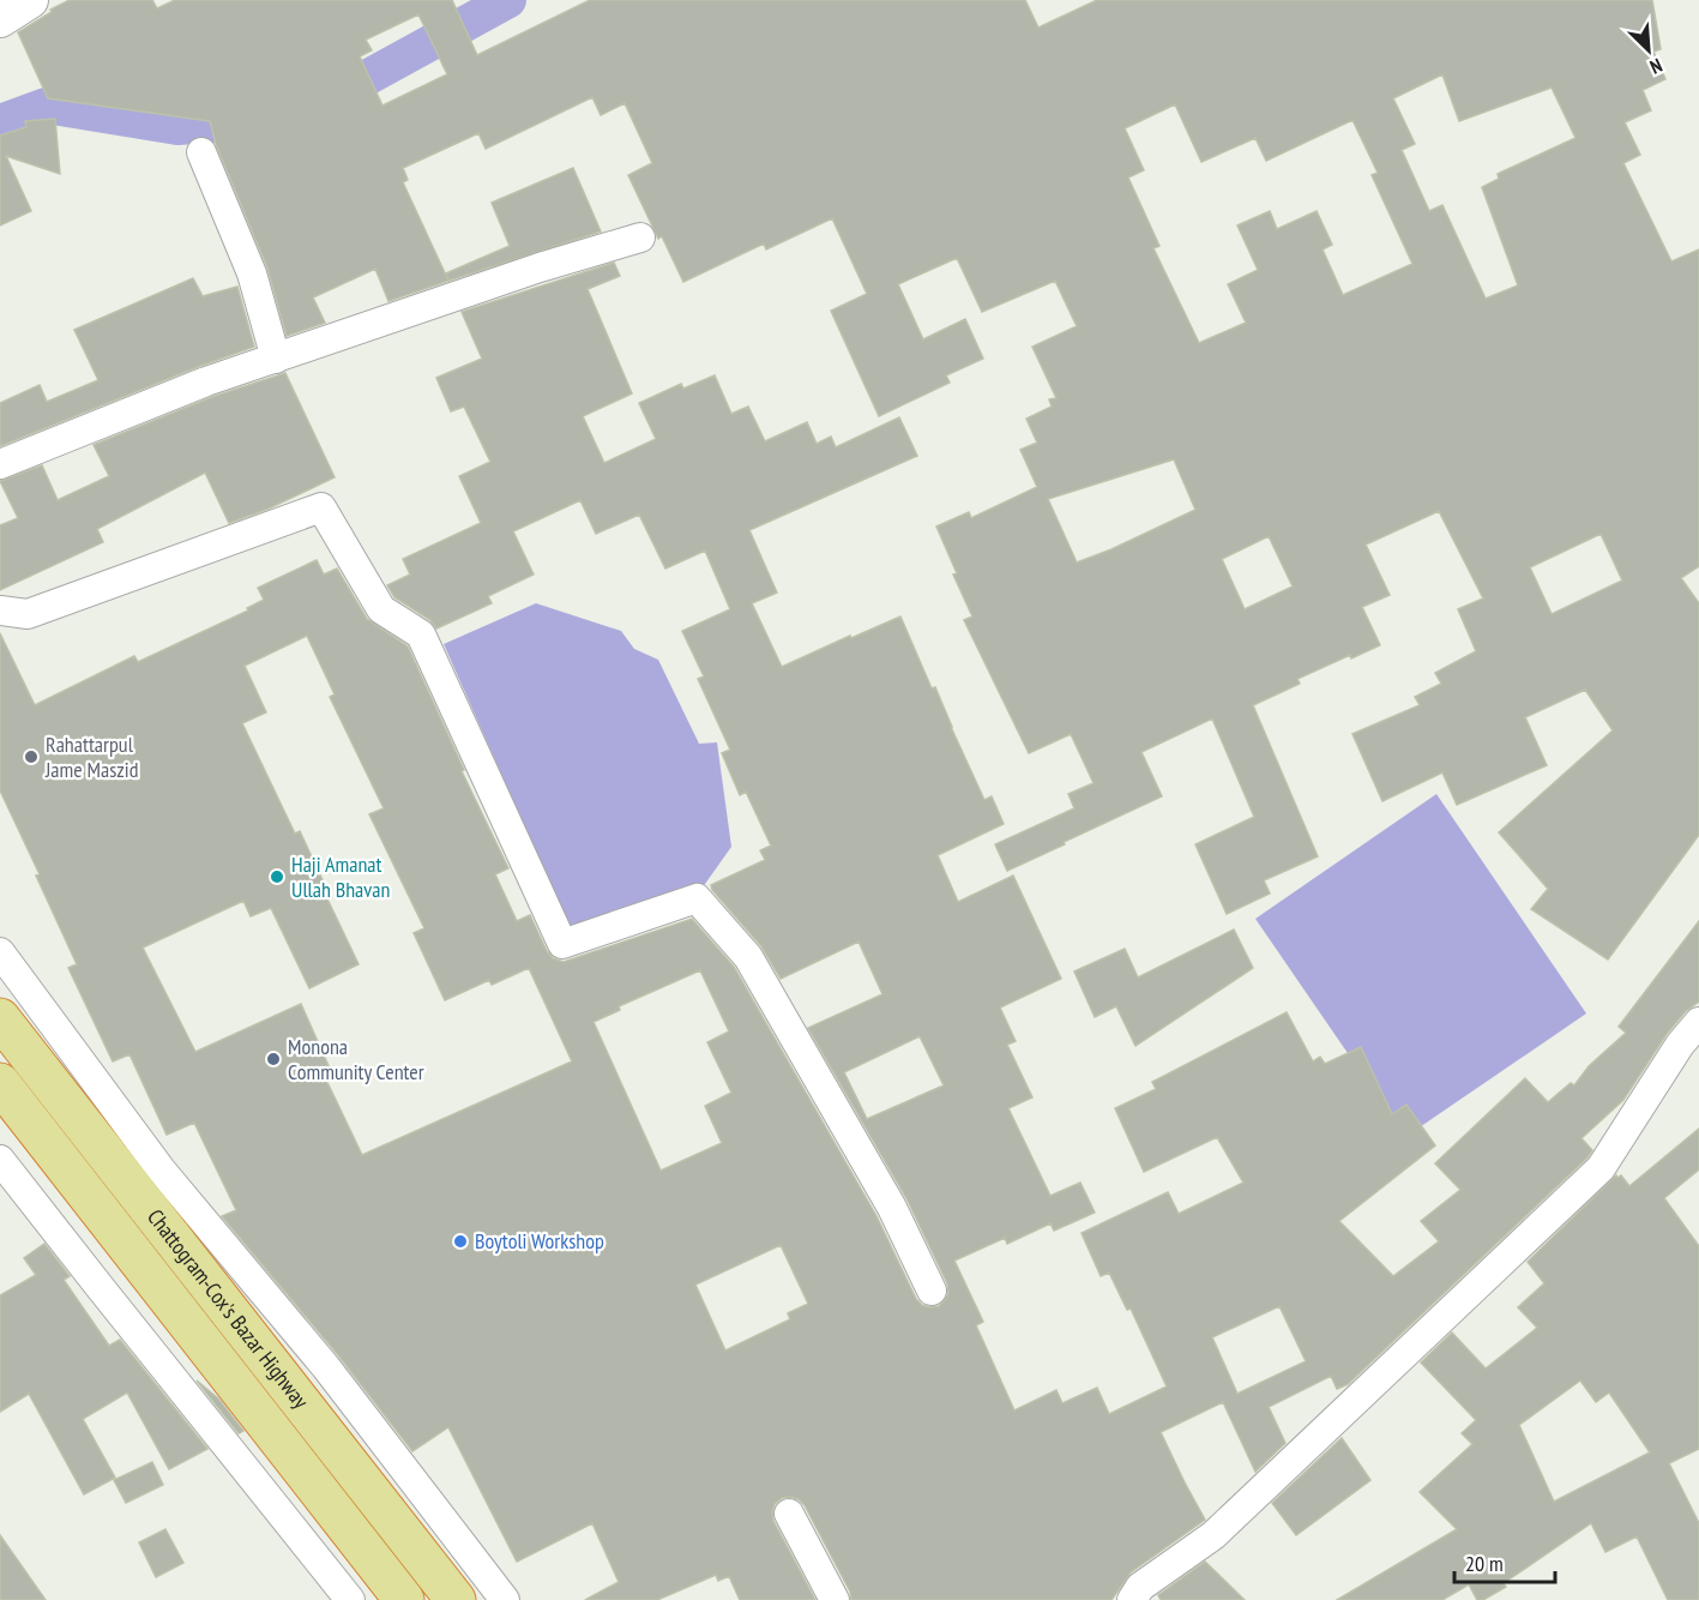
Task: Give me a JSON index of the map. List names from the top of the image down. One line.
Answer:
{"streets":{"highway":["Chattogram-Cox's Bazar Highway"]},"places":["Rahattarpul Jame Maszid","Haji Amanat Ullah Bhavan","Monona Community Center","Boytoli Workshop"],"scale_bar":"20 m","north":"bottom right"}
